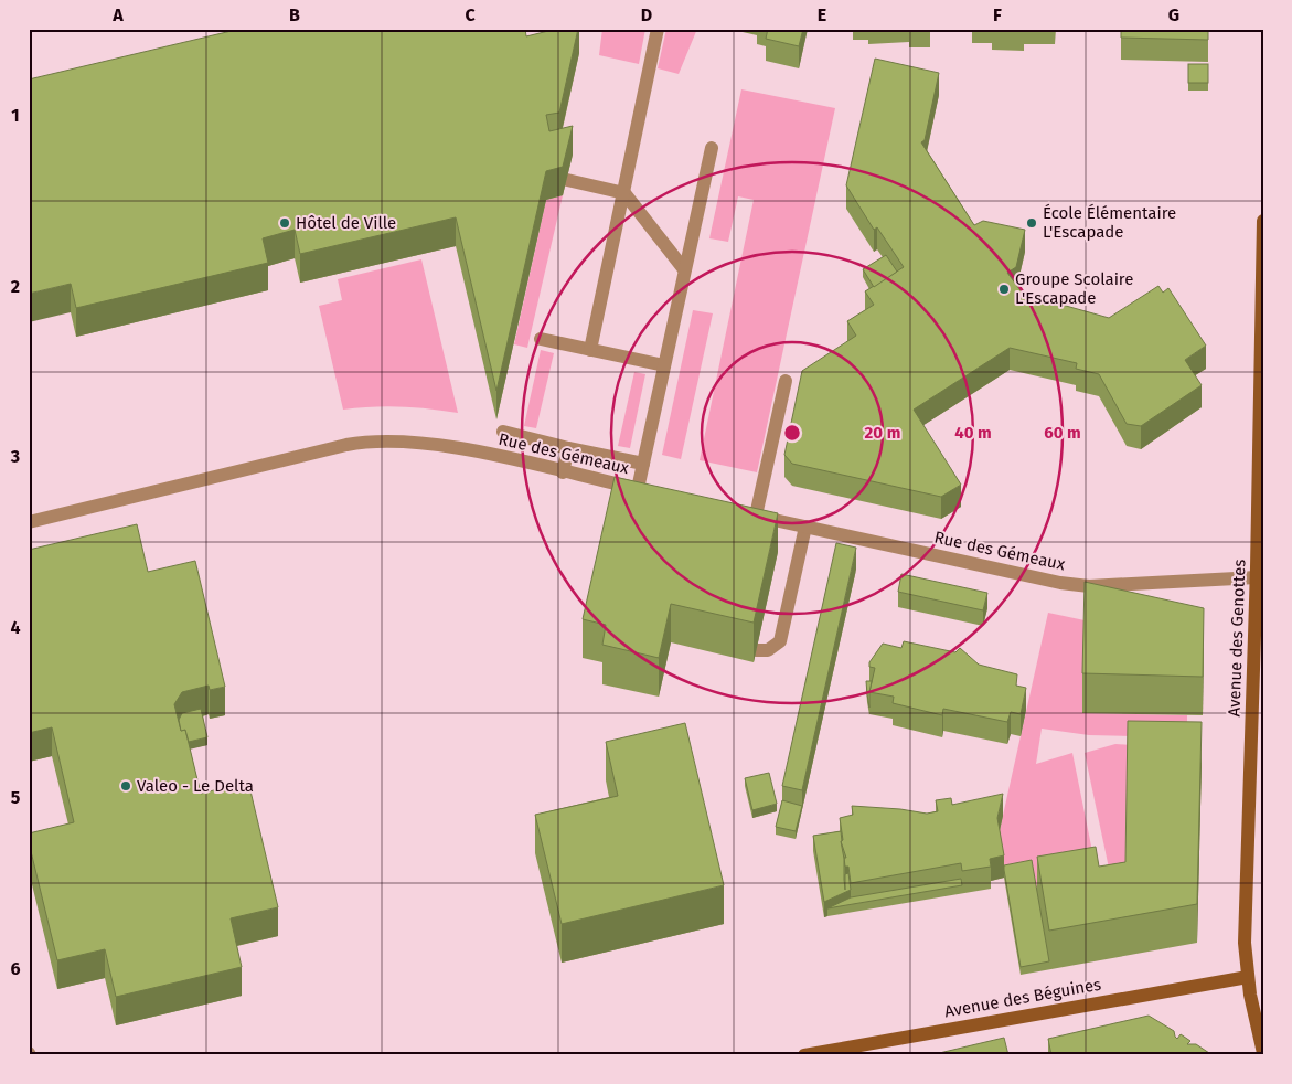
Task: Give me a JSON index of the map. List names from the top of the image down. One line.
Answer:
{"streets":{"street":["Rue des Gémeaux","Avenue des Genottes","Avenue des Béguines"]},"crossings":[["Rue des Gémeaux","Avenue des Genottes"],["Avenue des Genottes","Avenue des Béguines"]],"places":["Hôtel de Ville","École Élémentaire L'Escapade","Groupe Scolaire L'Escapade","Valeo - Le Delta"],"grid":{"columns":["A","B","C","D","E","F","G"],"rows":["1","2","3","4","5","6"]},"rings":["20 m","40 m","60 m"]}
